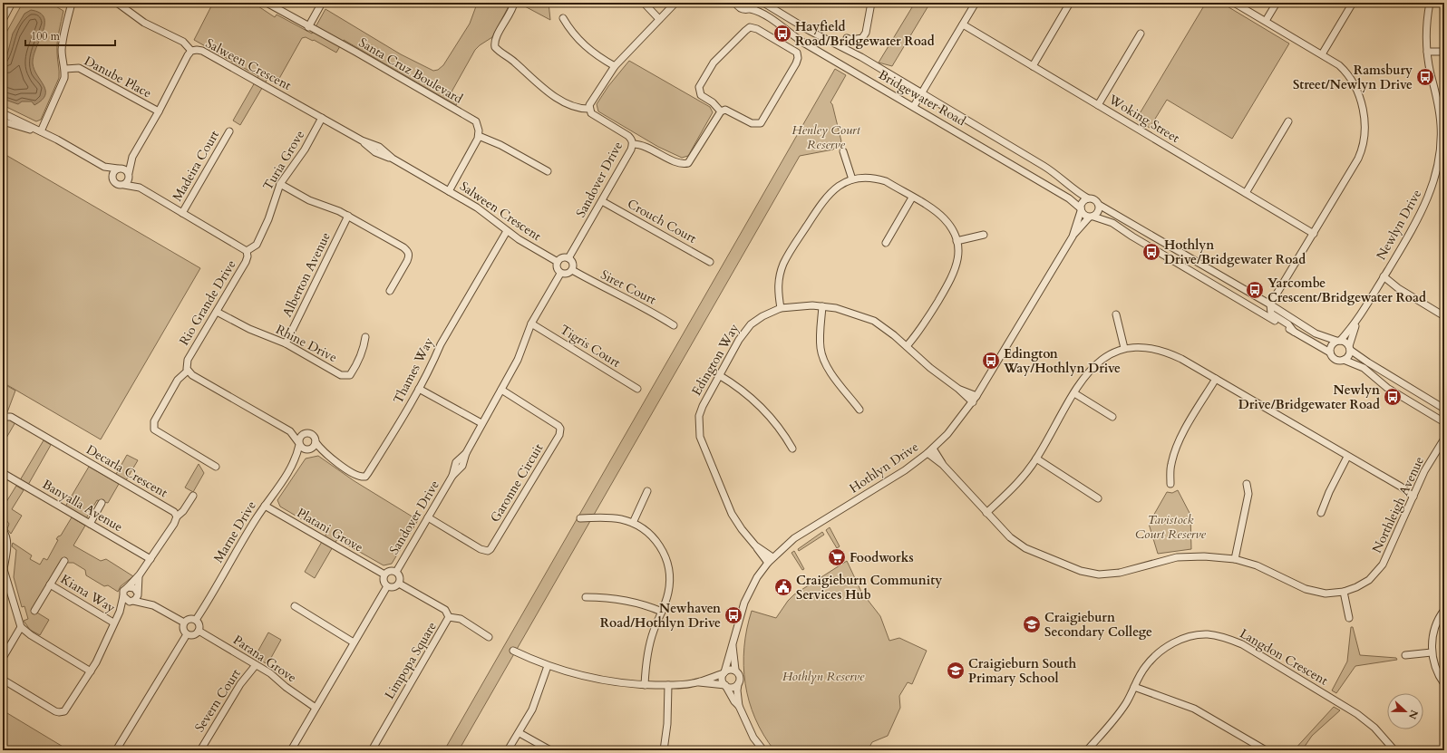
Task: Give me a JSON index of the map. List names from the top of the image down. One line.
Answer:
{"streets":{"street":["Salween Crescent","Santa Cruz Boulevard","Danube Place","Bridgewater Road","Woking Street","Turia Grove","Madeira Court","Sandover Drive","Crouch Court","Newlyn Drive","Alberton Avenue","Siret Court","Rio Grande Drive","Rhine Drive","Tigris Court","Edington Way","Thames Way","Hothlyn Drive","Decarla Crescent","Garonne Circuit","Northleigh Avenue","Banyalla Avenue","Platani Grove","Marne Drive","Kiana Way","Langdon Crescent","Parana Grove","Limpopa Square","Severn Court"]},"crossings":[["Salween Crescent","Danube Place"],["Salween Crescent","Turia Grove"],["Salween Crescent","Sandover Drive"],["Salween Crescent","Siret Court"],["Salween Crescent","Rio Grande Drive"],["Salween Crescent","Thames Way"],["Bridgewater Road","Hothlyn Drive"],["Turia Grove","Rio Grande Drive"],["Madeira Court","Rio Grande Drive"],["Sandover Drive","Crouch Court"],["Sandover Drive","Siret Court"],["Sandover Drive","Tigris Court"],["Sandover Drive","Garonne Circuit"],["Sandover Drive","Platani Grove"],["Sandover Drive","Limpopa Square"],["Alberton Avenue","Rhine Drive"],["Rio Grande Drive","Rhine Drive"],["Edington Way","Hothlyn Drive"],["Thames Way","Marne Drive"],["Hothlyn Drive","Northleigh Avenue"],["Platani Grove","Marne Drive"],["Platani Grove","Limpopa Square"],["Marne Drive","Parana Grove"],["Parana Grove","Severn Court"]],"parks":["Henley Court Reserve","Tavistock Court Reserve","Hothlyn Reserve"],"places":{"bus stop":["Hayfield Road/Bridgewater Road","Ramsbury Street/Newlyn Drive","Hothlyn Drive/Bridgewater Road","Yarcombe Crescent/Bridgewater Road","Edington Way/Hothlyn Drive","Newlyn Drive/Bridgewater Road","Newhaven Road/Hothlyn Drive"],"supermarket":["Foodworks"],"public building":["Craigieburn Community Services Hub"],"school or university":["Craigieburn Secondary College","Craigieburn South Primary School"]},"scale_bar":"100 m","north":"right"}
